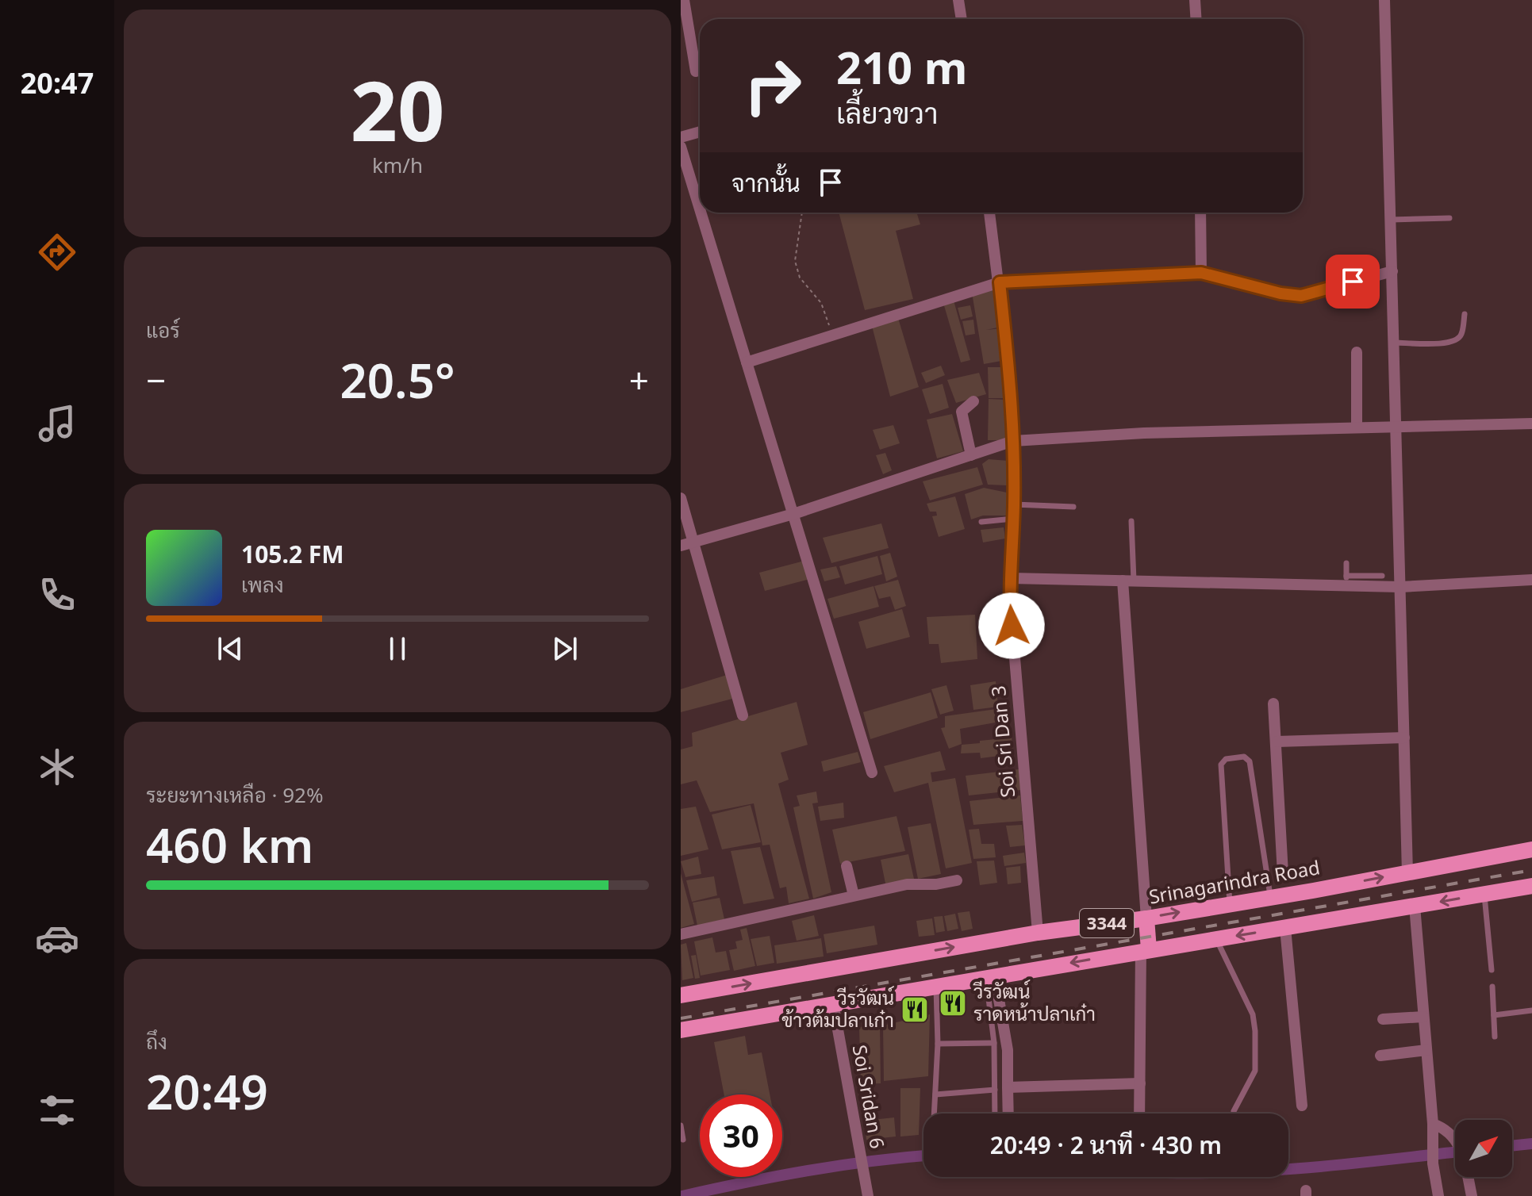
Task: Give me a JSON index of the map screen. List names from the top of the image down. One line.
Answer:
{"streets":{"main road":["Srinagarindra Road","3344"],"street":["Soi Sri Dan 3","Soi Sridan 6"]},"crossings":[["Soi Sri Dan 3","Srinagarindra Road"],["3344","Soi Sridan 6"]],"places":{"restaurant":["วีรวัฒน์ ราดหน้าปลาเก๋า","วีรวัฒน์ ข้าวต้มปลาเก๋า"]},"north":"top right","page":{"tabs":"20:47","tile":[["20","km/h"],"แอร์",["ระยะทางเหลือ · 92%","460 km"],["ถึง","20:49"]],"turn":["210 m","เลี้ยวขวา"],"then":"จากนั้น","heat":["−","20.5°","+"],"song":["105.2 FM","เพลง"],"limit":"30","trip":"20:49 · 2 นาที · 430 m"}}
